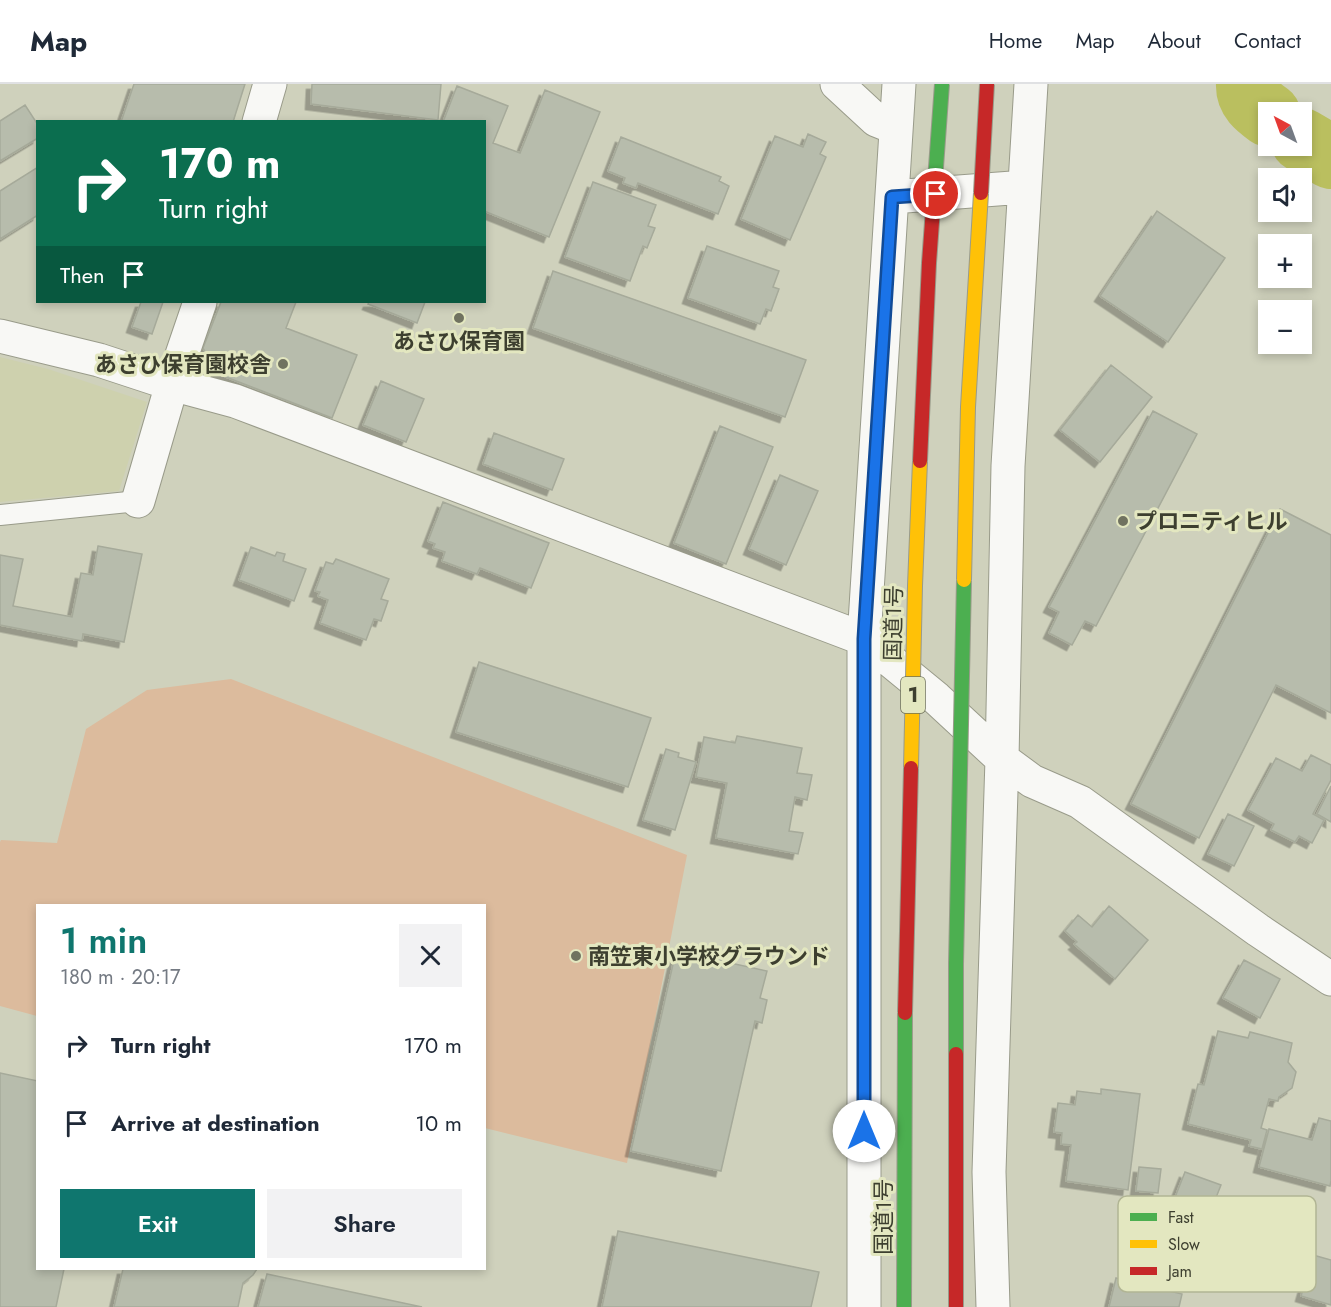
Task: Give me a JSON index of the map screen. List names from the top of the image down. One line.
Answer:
{"streets":{"highway":["国道1号","1"]},"places":["あさひ保育園","あさひ保育園校舎","プロニティヒル","南笠東小学校グラウンド"],"legend":["Fast","Slow","Jam"],"north":"top left","page":{"header":"Map","nav":["Home","Map","About","Contact"],"map_buttons":["+","−"],"turn":["170 m","Turn right"],"then":"Then","heading":["1 min","180 m · 20:17"],"list":[{"name":"Turn right","value":"170 m"},{"name":"Arrive at destination","value":"10 m"}],"buttons":["Exit","Share"]}}
